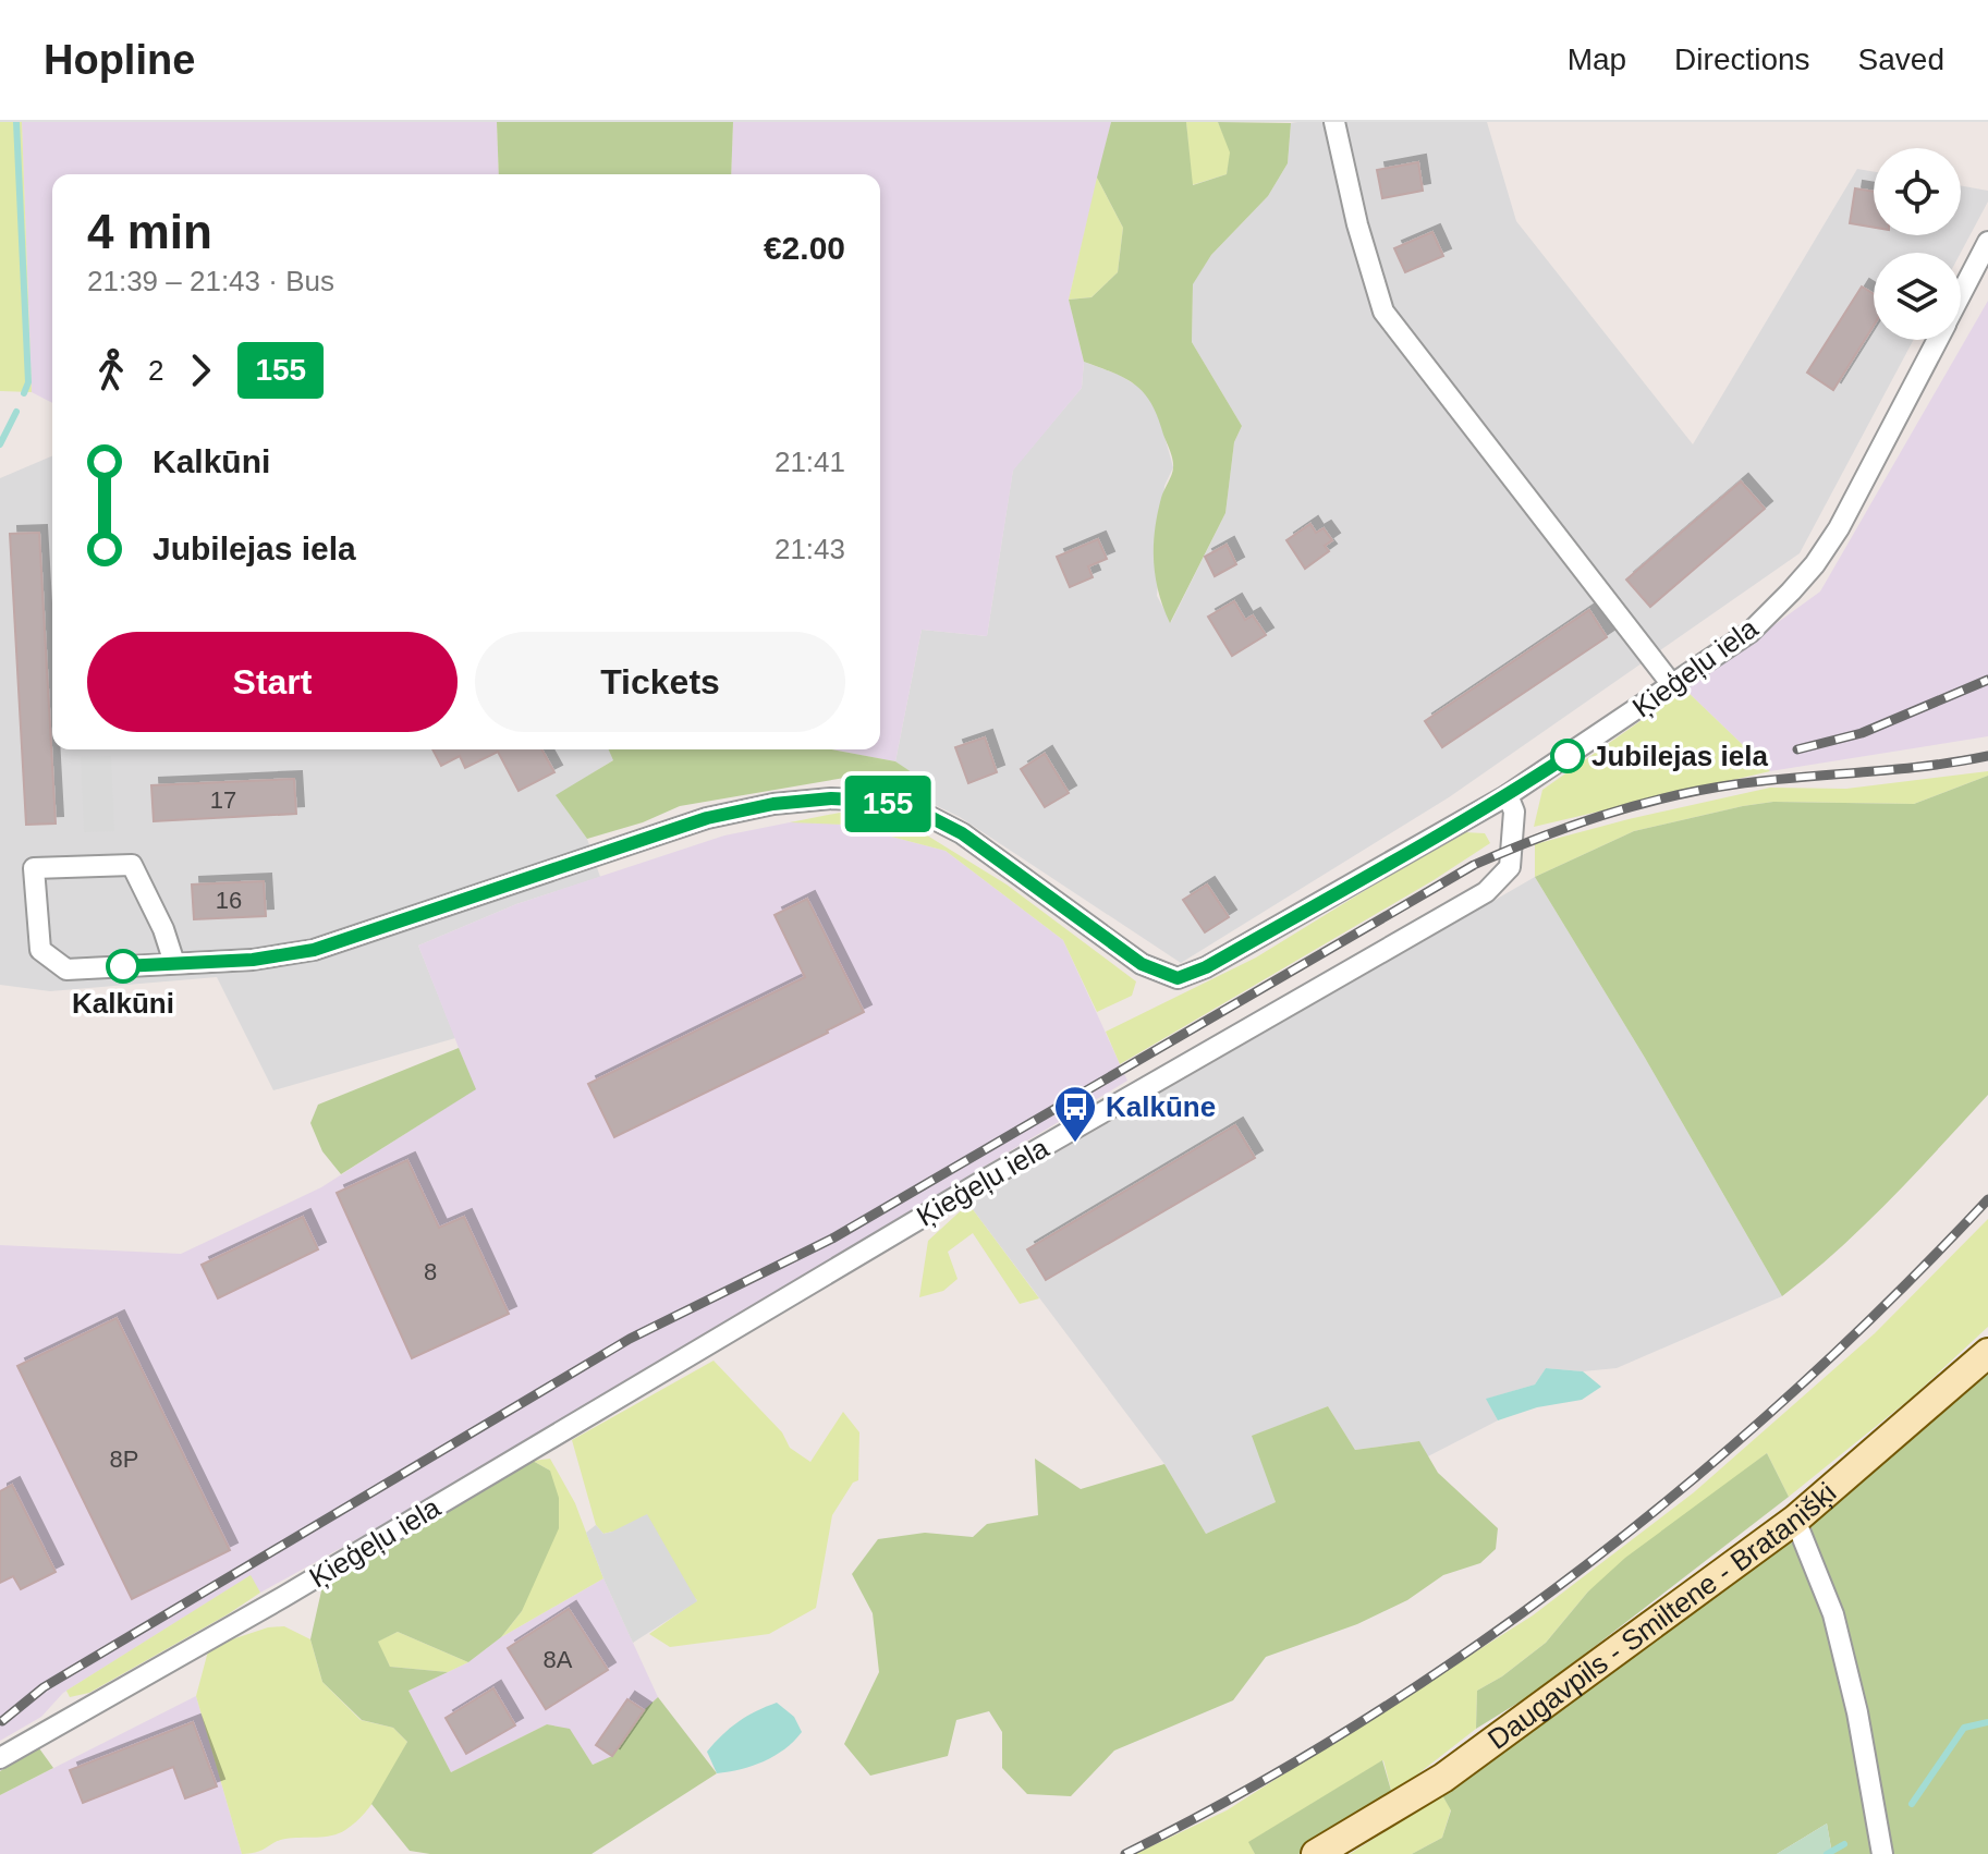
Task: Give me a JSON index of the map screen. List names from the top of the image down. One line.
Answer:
{"streets":{"main road":["Daugavpils - Smiltene - Bratanišķi"],"street":["Ķieģeļu iela"]},"places":{"other":["Jubilejas iela","Kalkūni"],"bus stop":["Kalkūne"]},"lines":["bus line 155"],"house_numbers":["17","16","8","8P","8A"],"page":{"header":"Hopline","nav":["Map","Directions","Saved"],"on_map":"155","heading":["4 min","21:39 – 21:43 · Bus","€2.00"],"legs":["2","155"],"list":[{"name":"Kalkūni","value":"21:41"},{"name":"Jubilejas iela","value":"21:43"}],"buttons":["Start","Tickets"]}}
